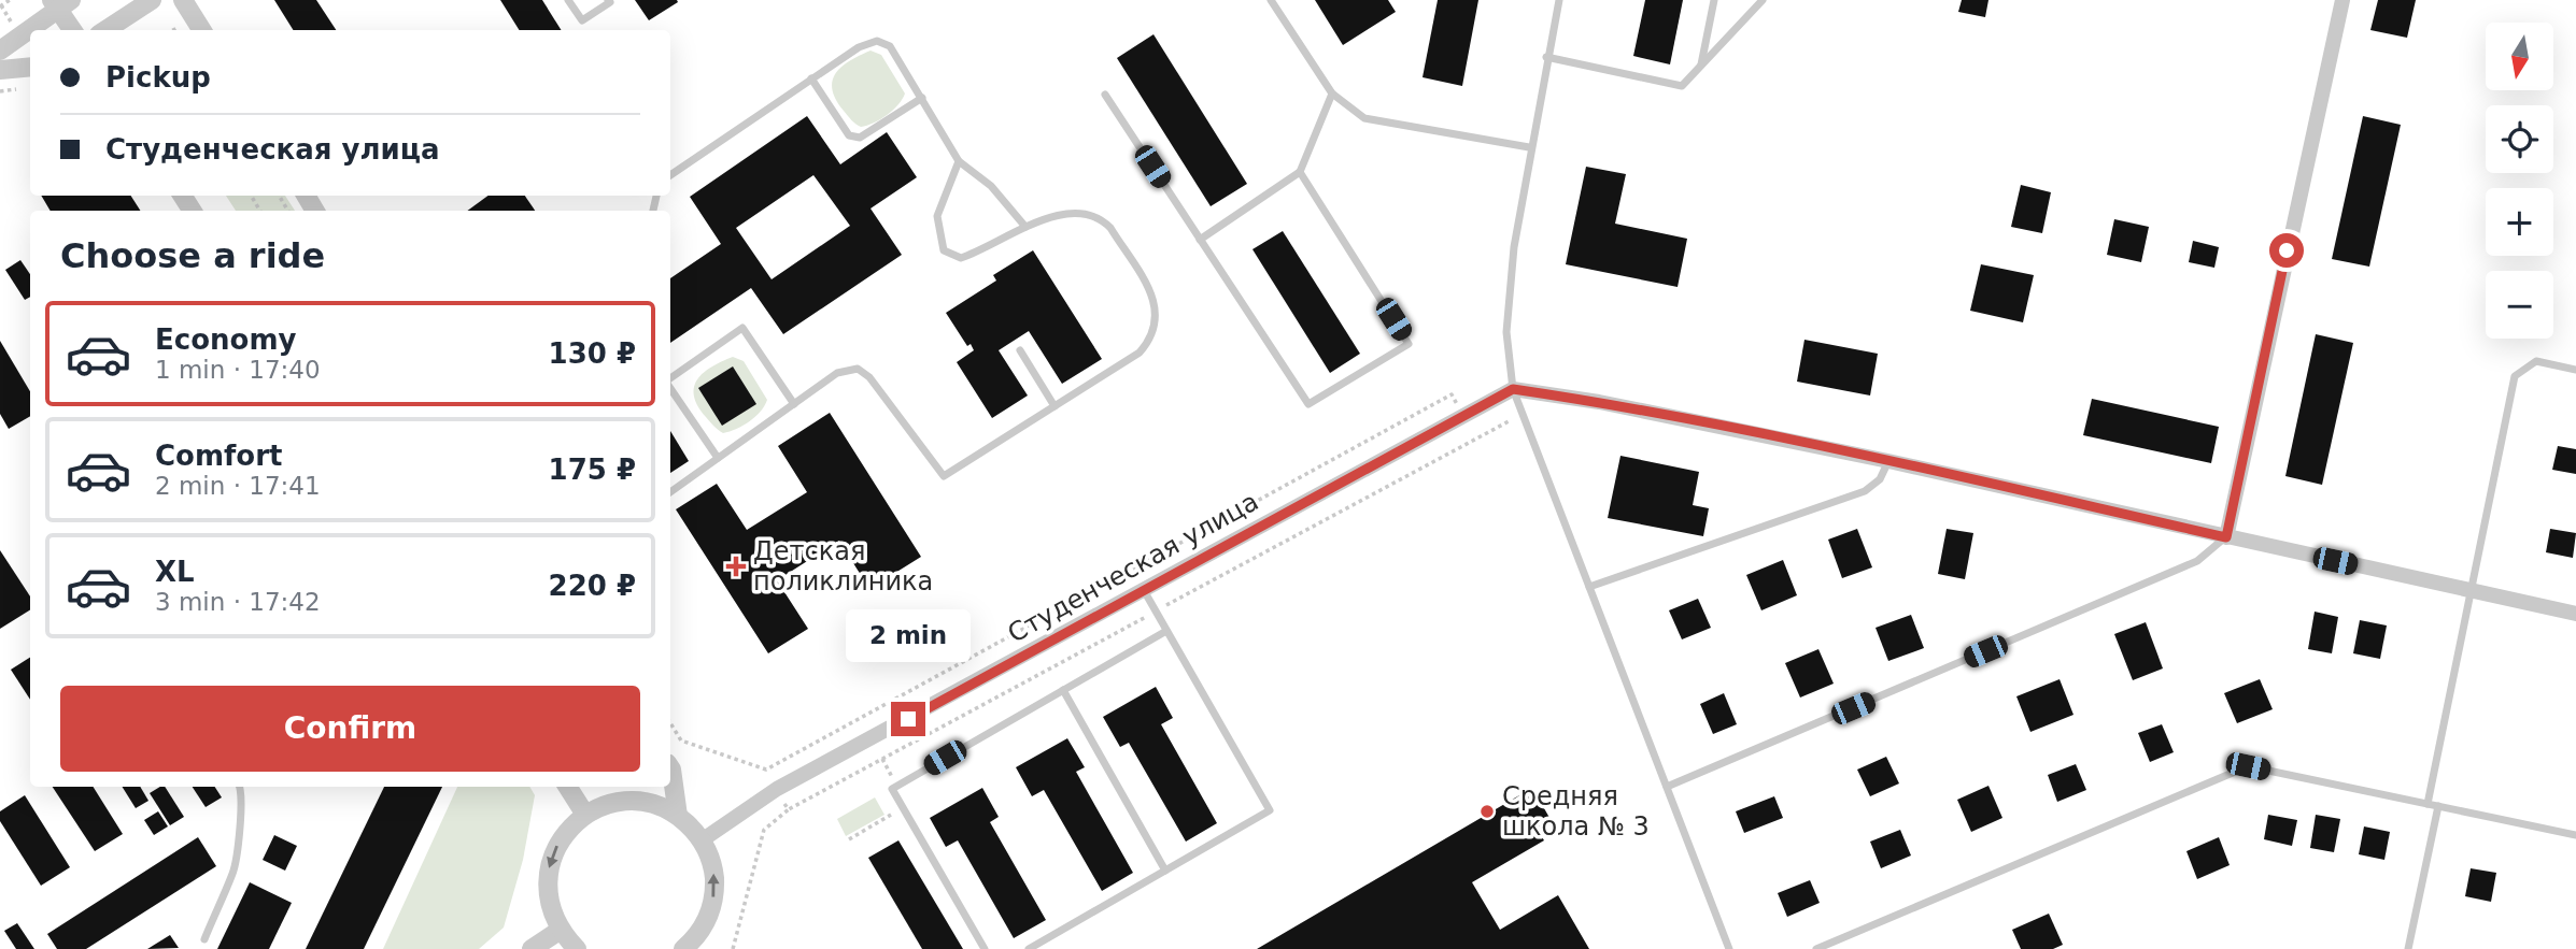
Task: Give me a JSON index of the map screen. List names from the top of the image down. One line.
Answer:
{"streets":{"street":["Студенческая улица"]},"places":{"health":["Детская поликлиника"],"other":["Средняя школа № 3"]},"north":"bottom","page":{"map_buttons":["+","−"],"banner":["Pickup","Студенческая улица"],"heading":"Choose a ride","list":[{"name":"Economy","note":"1 min · 17:40","value":"130 ₽"},{"name":"Comfort","note":"2 min · 17:41","value":"175 ₽"},{"name":"XL","note":"3 min · 17:42","value":"220 ₽"}],"bubble":"2 min","buttons":"Confirm"}}
